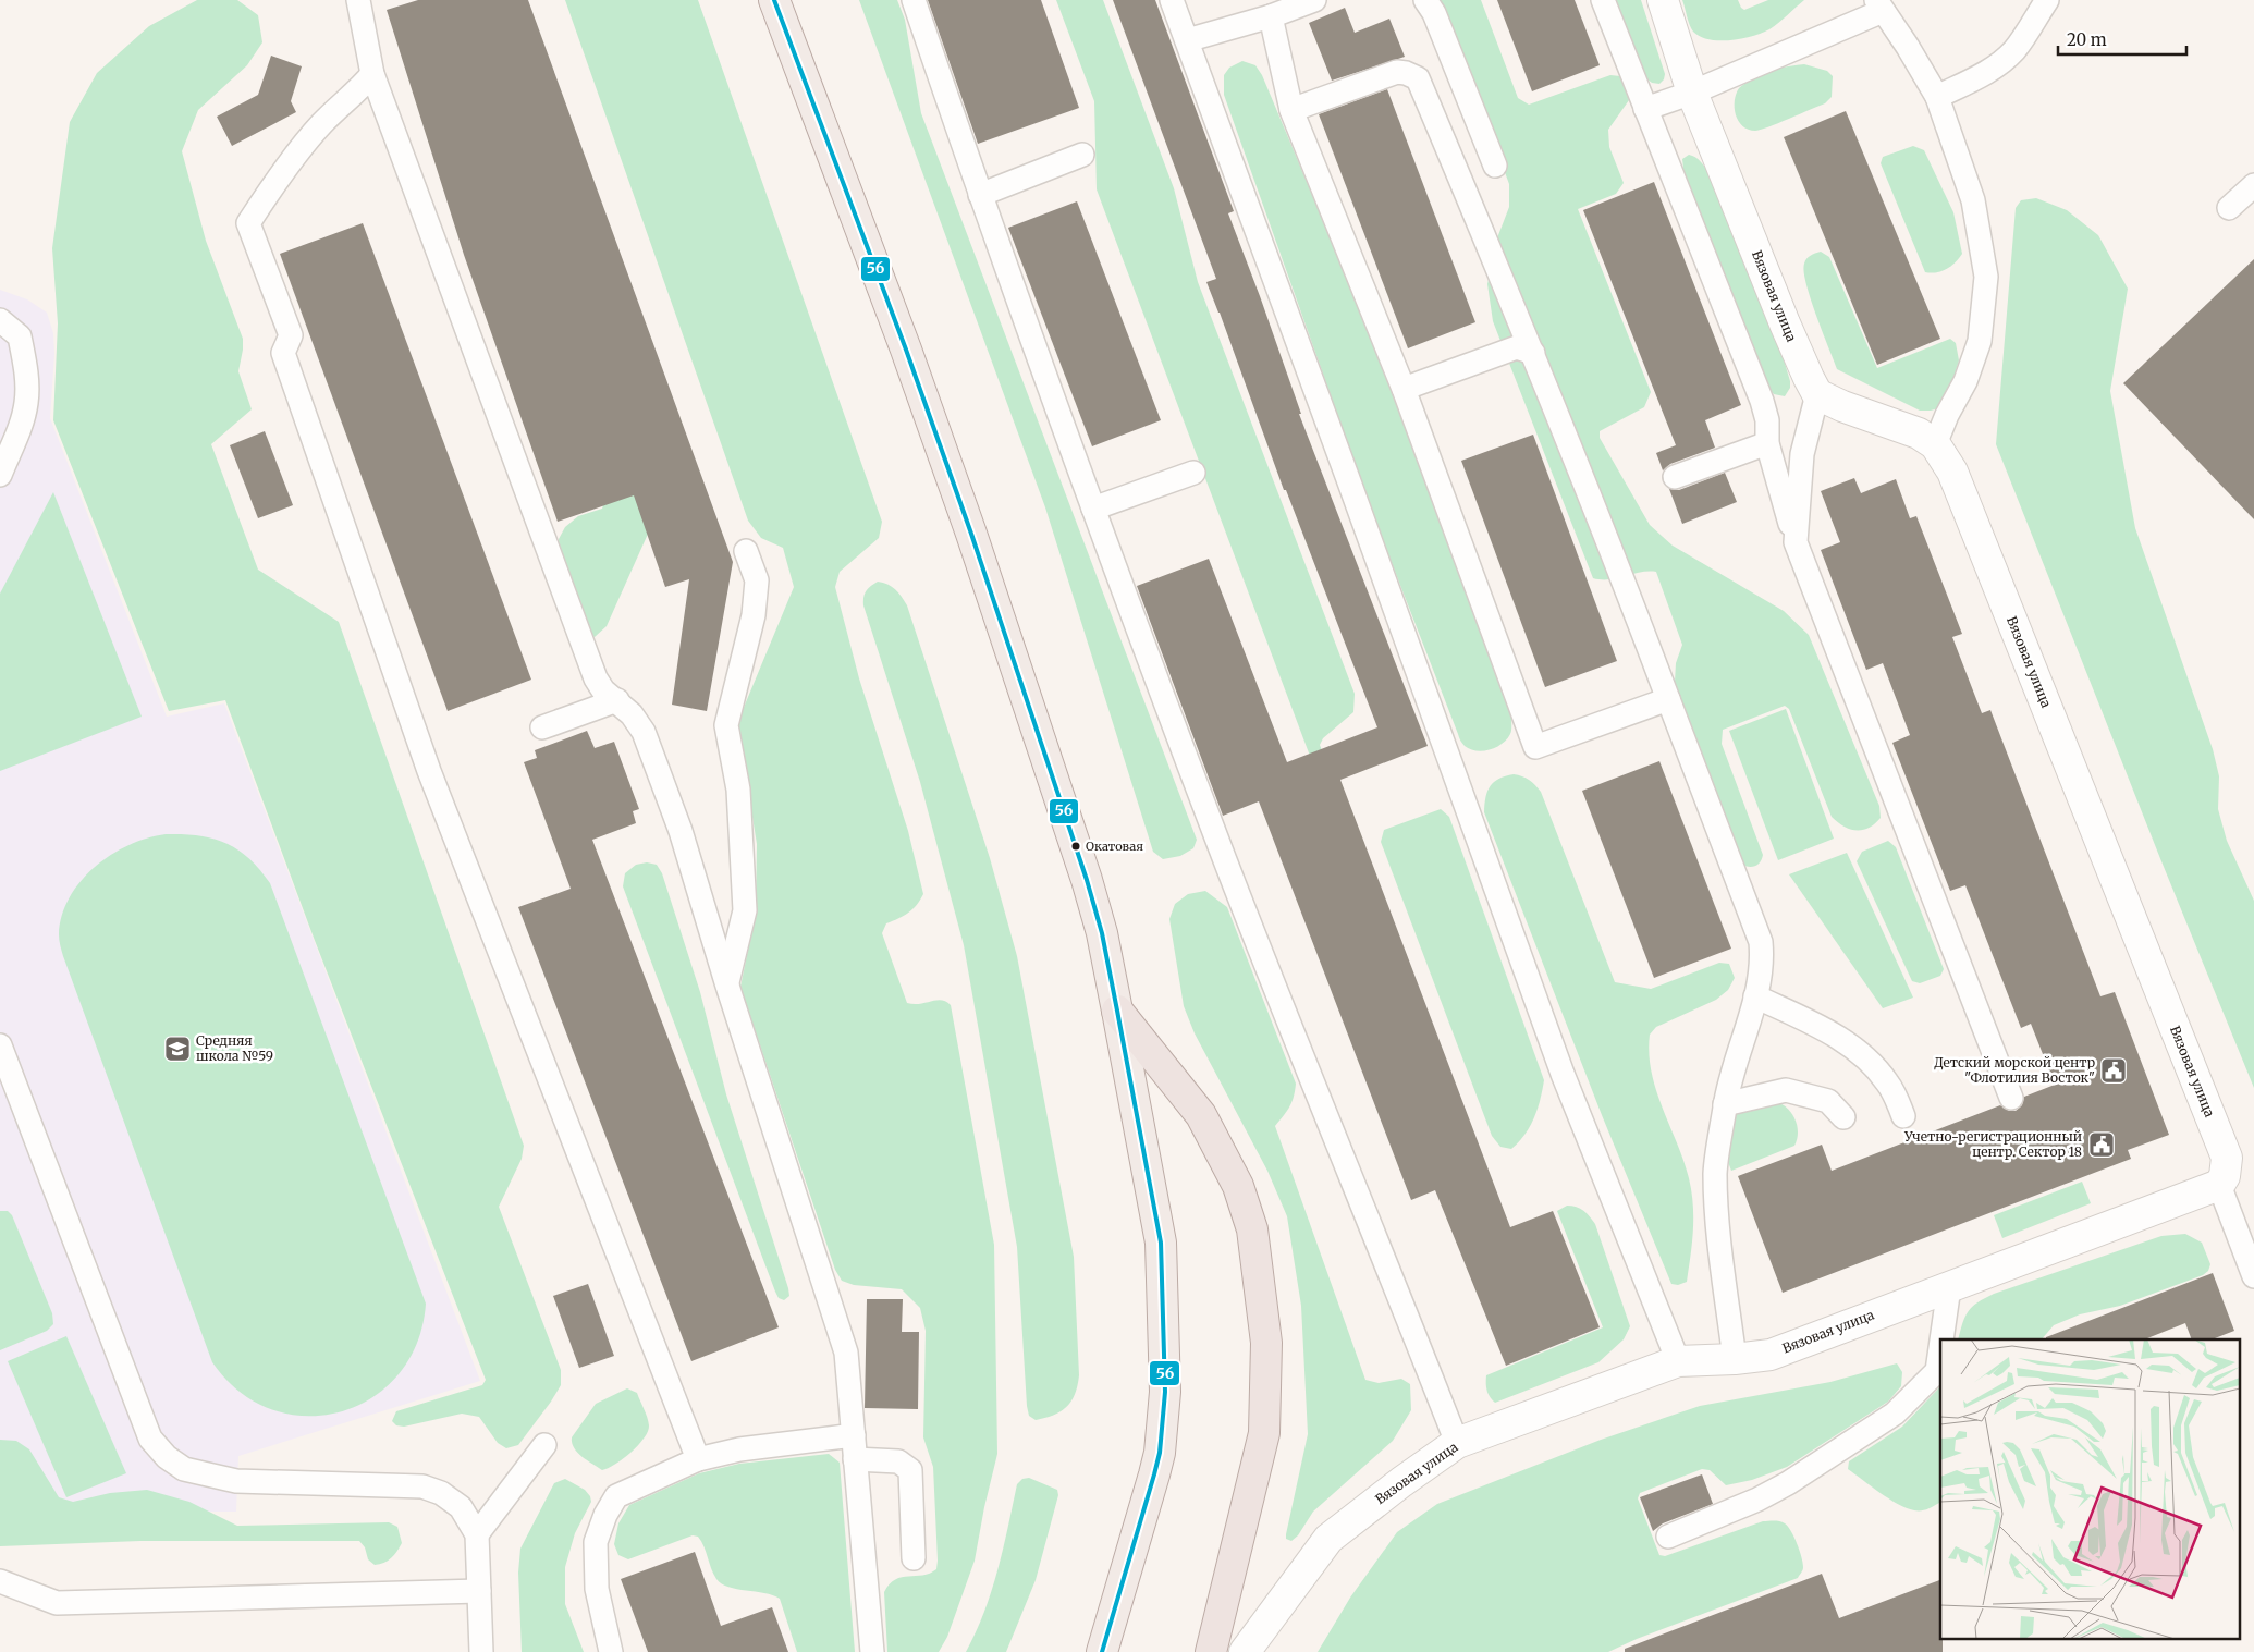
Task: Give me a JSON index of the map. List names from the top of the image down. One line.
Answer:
{"streets":{"street":["Вязовая улица"]},"places":{"other":["Окатовая"],"school or university":["Средняя школа №59"],"public building":["Детский морской центр \"Флотилия Восток\"","Учетно-регистрационный центр. Сектор 18"]},"lines":["transit line 56"],"scale_bar":"20 m"}
